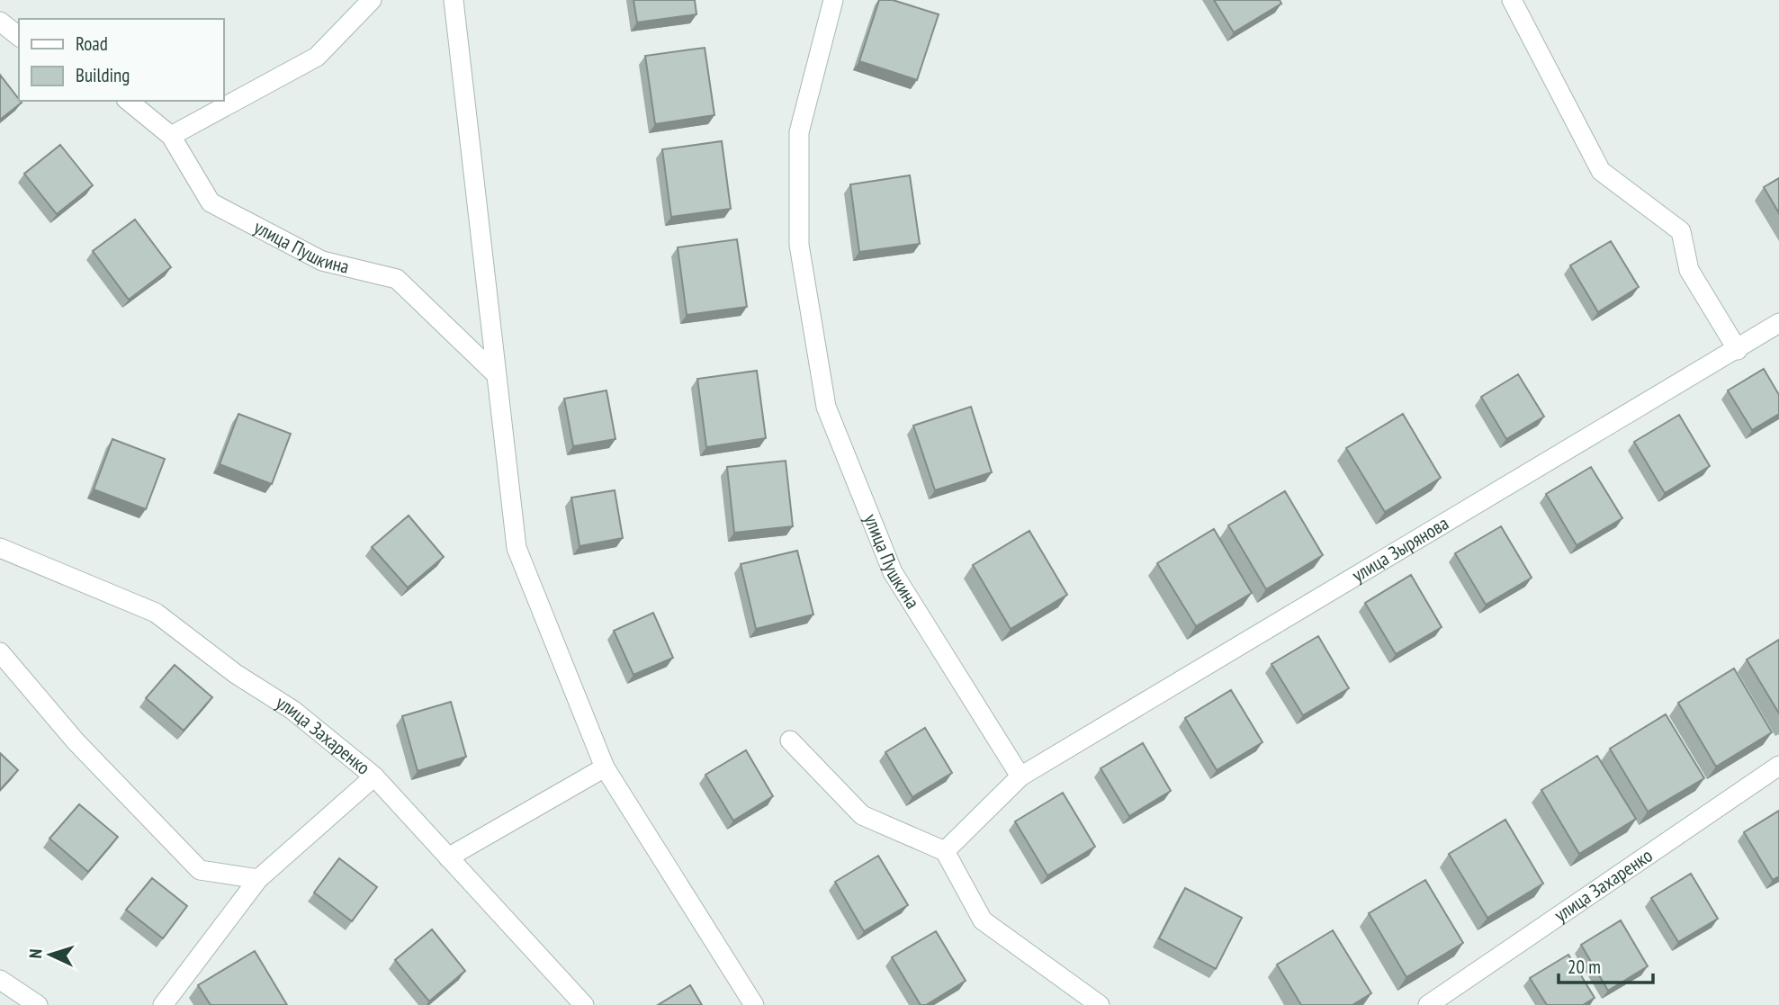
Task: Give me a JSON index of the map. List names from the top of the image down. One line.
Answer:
{"streets":{"street":["улица Пушкина","улица Зырянова","улица Захаренко"]},"crossings":[["улица Пушкина","улица Зырянова"]],"legend":["Road","Building"],"scale_bar":"20 m","north":"left"}
